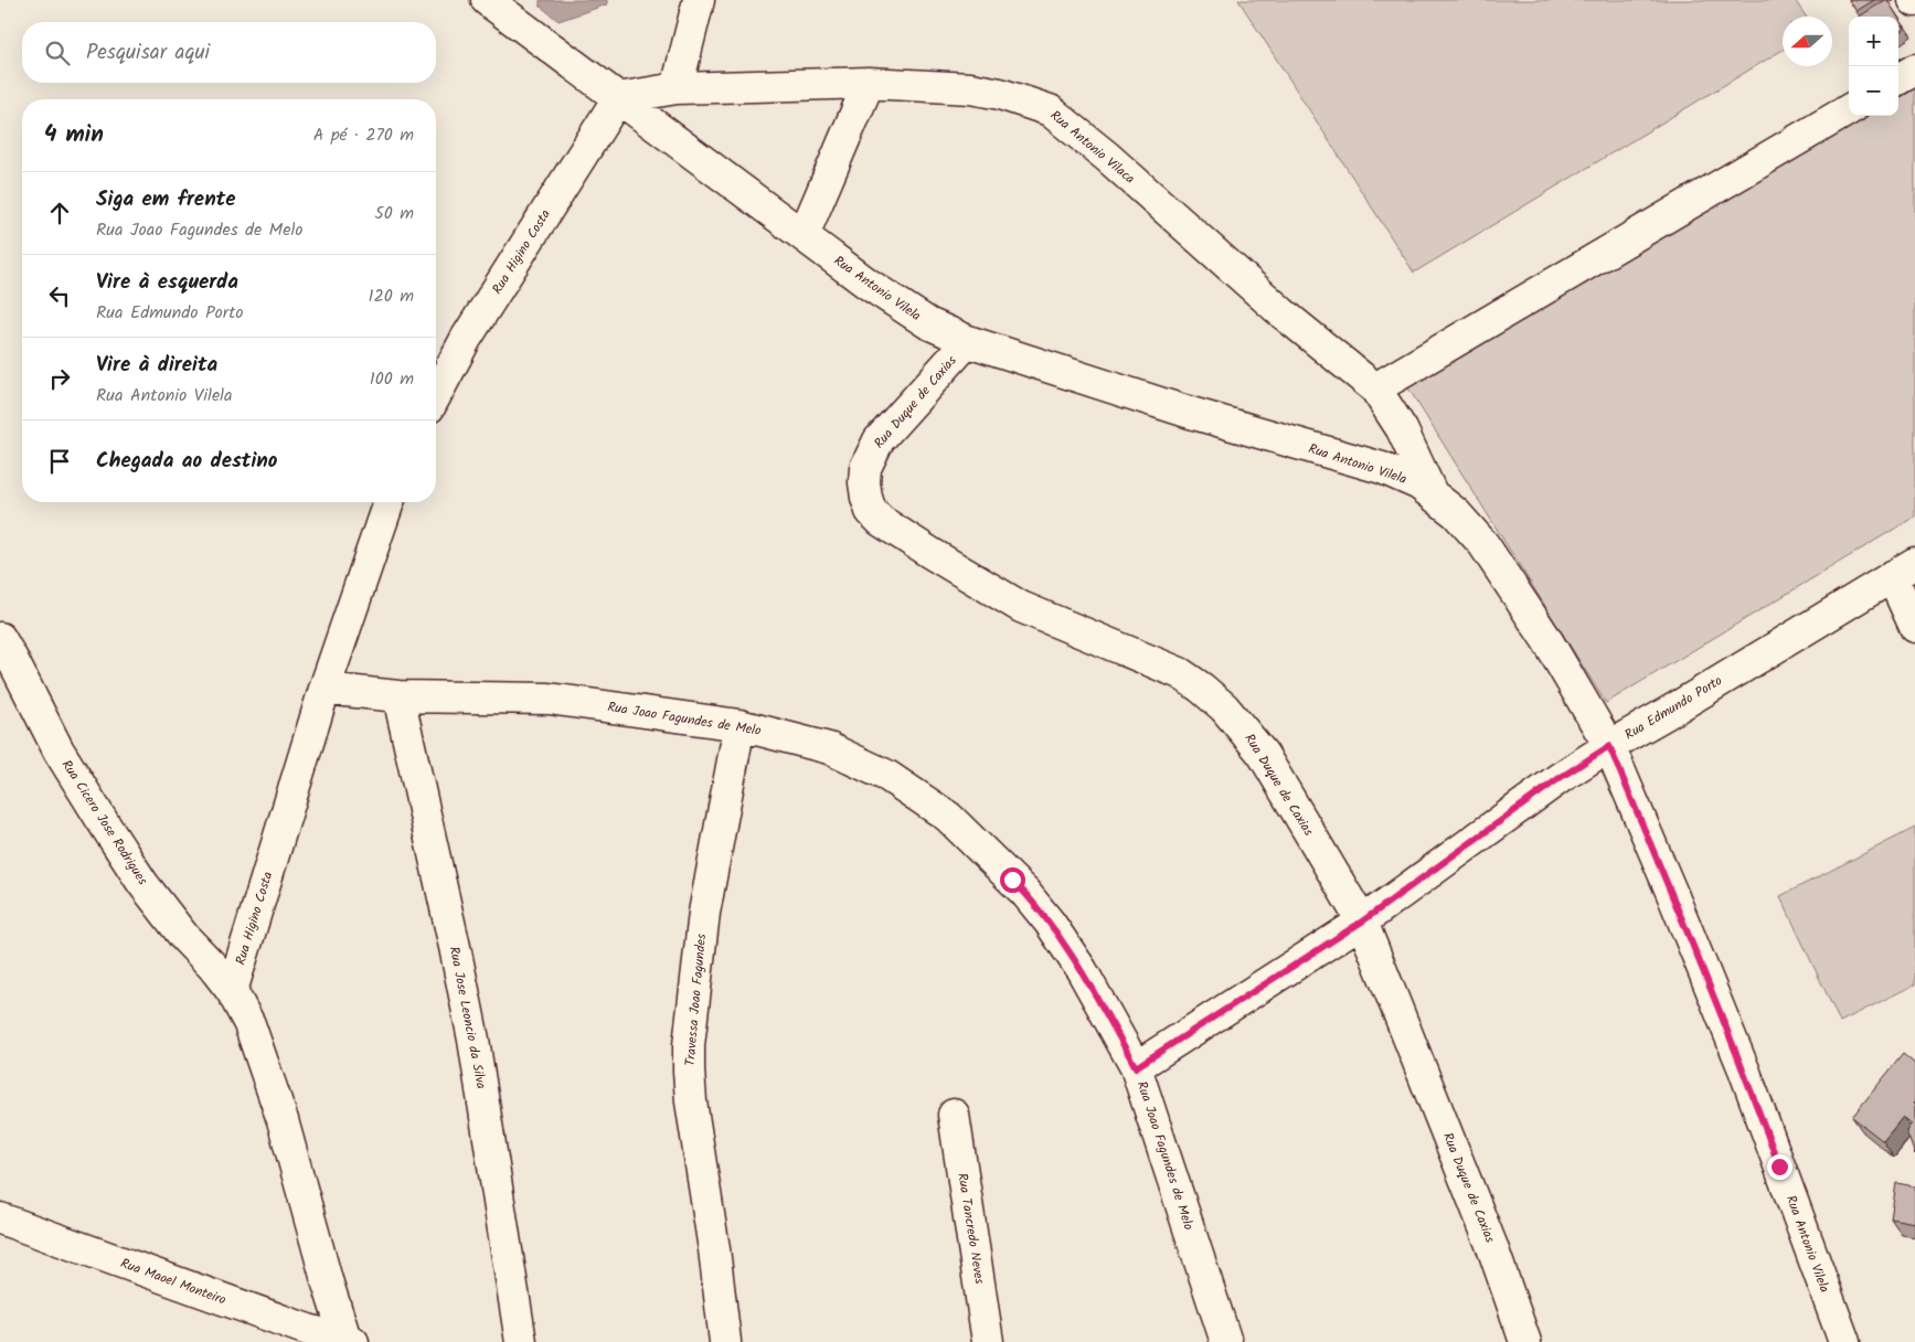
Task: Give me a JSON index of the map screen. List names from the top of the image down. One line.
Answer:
{"streets":{"street":["Rua Antonio Vilaca","Rua Higino Costa","Rua Antonio Vilela","Rua Duque de Caxias","Rua Edmundo Porto","Rua Joao Fagundes de Melo","Rua Cicero Jose Rodrigues","Travessa Joao Fagundes","Rua Jose Leoncio da Silva","Rua Tancredo Neves","Rua Maoel Monteiro"]},"crossings":[["Rua Antonio Vilaca","Rua Higino Costa"],["Rua Antonio Vilaca","Rua Antonio Vilela"],["Rua Higino Costa","Rua Antonio Vilela"],["Rua Higino Costa","Rua Joao Fagundes de Melo"],["Rua Higino Costa","Rua Cicero Jose Rodrigues"],["Rua Antonio Vilela","Rua Duque de Caxias"],["Rua Antonio Vilela","Rua Edmundo Porto"],["Rua Duque de Caxias","Rua Edmundo Porto"],["Rua Edmundo Porto","Rua Joao Fagundes de Melo"],["Rua Joao Fagundes de Melo","Travessa Joao Fagundes"],["Rua Joao Fagundes de Melo","Rua Jose Leoncio da Silva"]],"north":"left","page":{"map_buttons":["+","−"],"search":"Pesquisar aqui","heading":["4 min","A pé · 270 m"],"list":[["Siga em frente","Rua Joao Fagundes de Melo","50 m"],["Vire à esquerda","Rua Edmundo Porto","120 m"],["Vire à direita","Rua Antonio Vilela","100 m"],"Chegada ao destino"]}}
